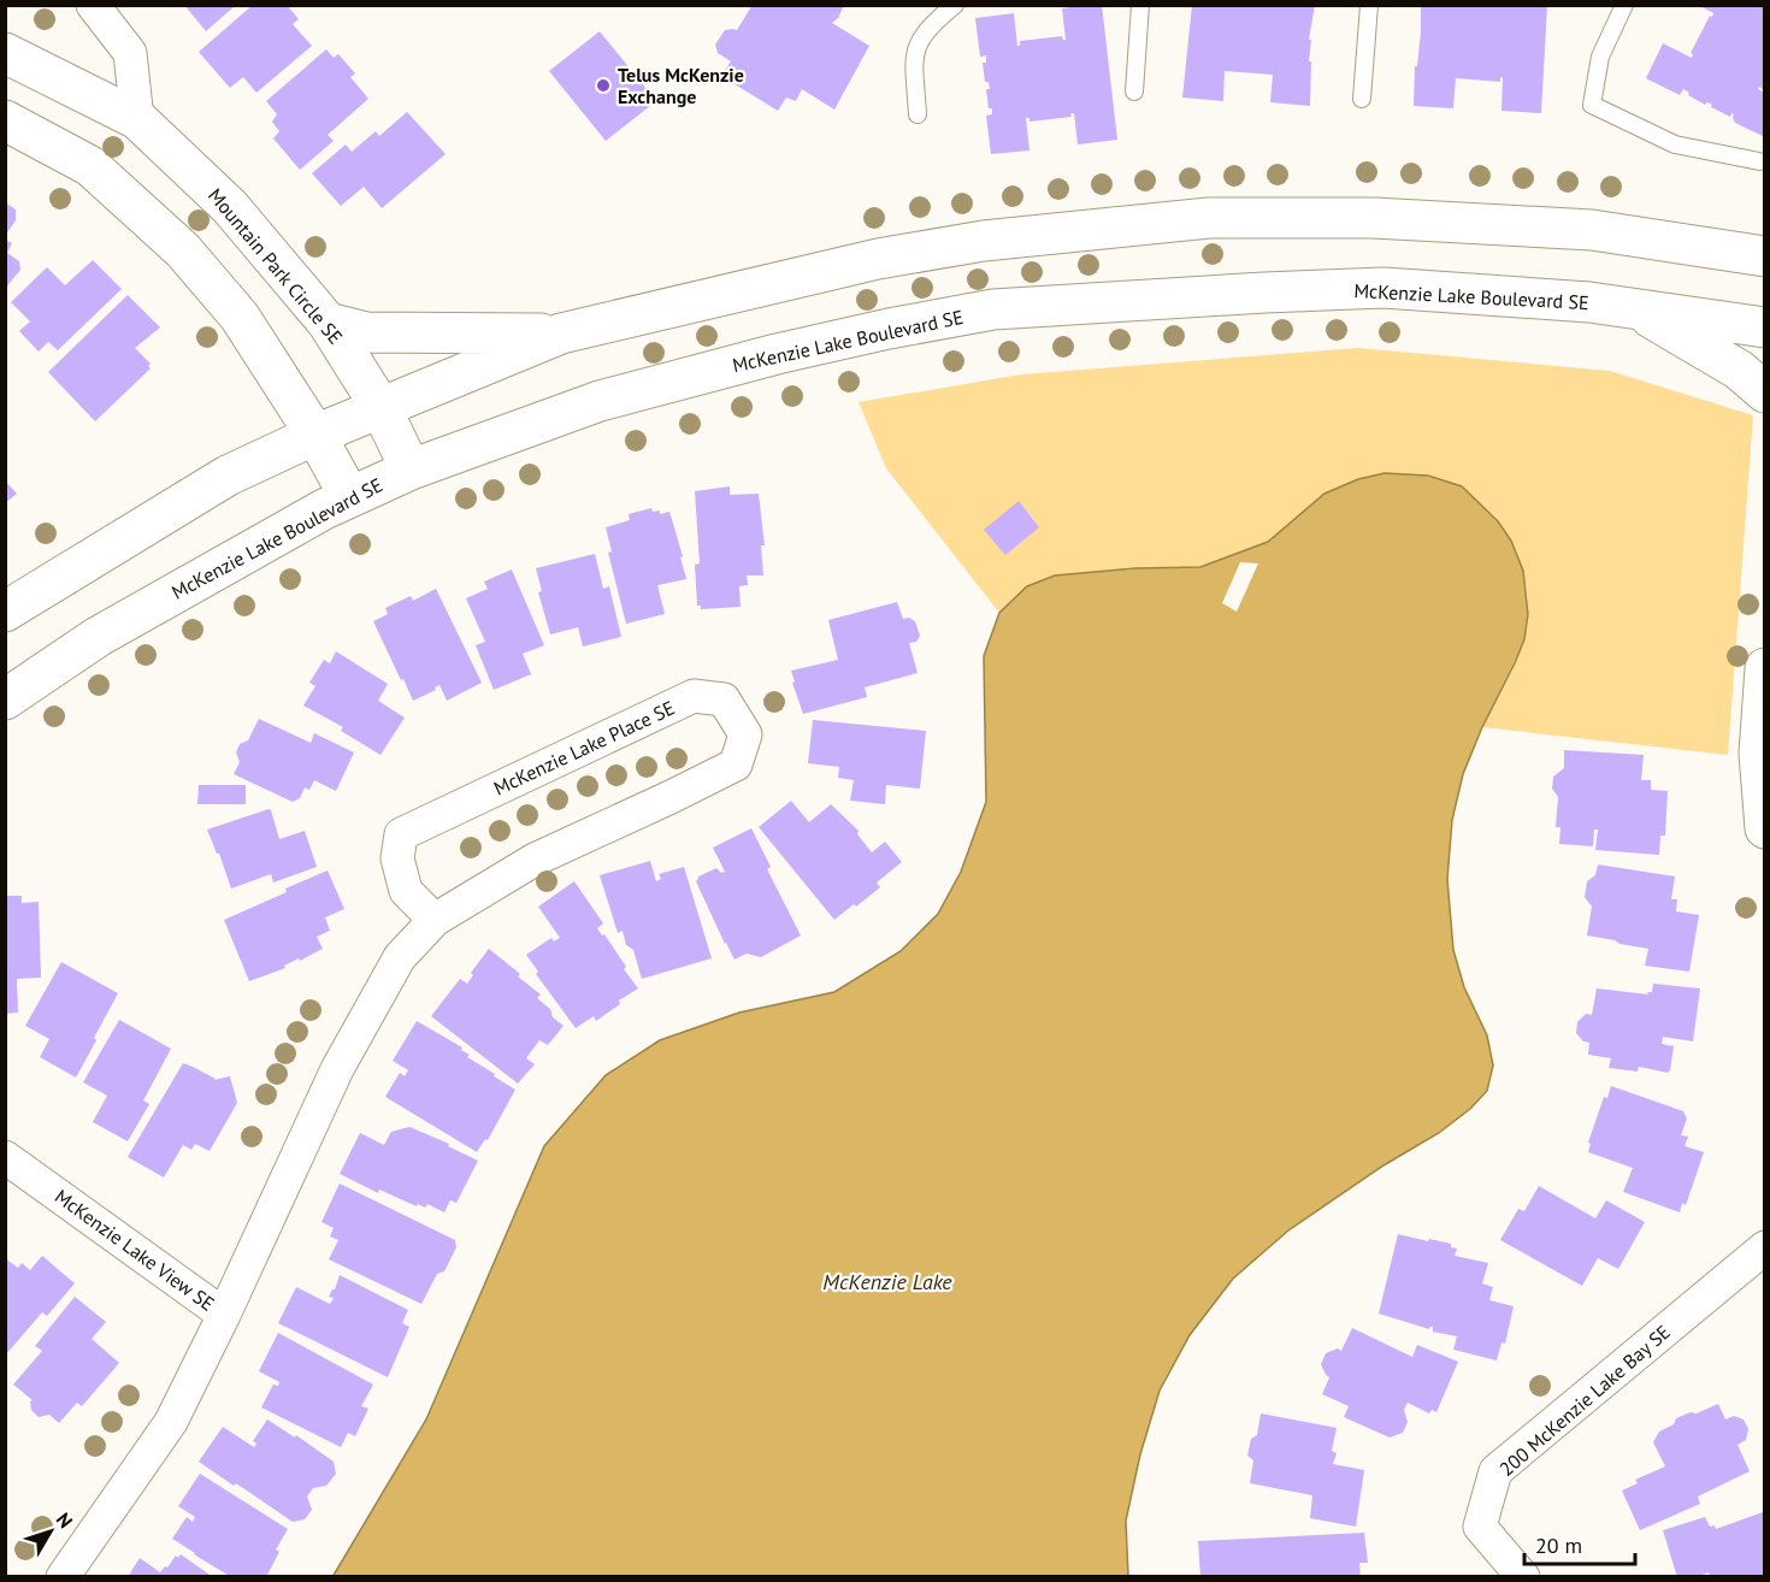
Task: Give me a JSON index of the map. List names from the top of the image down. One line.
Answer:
{"streets":{"main road":["Mountain Park Circle SE","McKenzie Lake Boulevard SE"],"street":["McKenzie Lake Place SE","McKenzie Lake View SE","200 McKenzie Lake Bay SE"]},"crossings":[["Mountain Park Circle SE","McKenzie Lake Boulevard SE"],["McKenzie Lake Place SE","McKenzie Lake View SE"]],"water":["McKenzie Lake"],"places":["Telus McKenzie Exchange"],"scale_bar":"20 m","north":"top right"}
